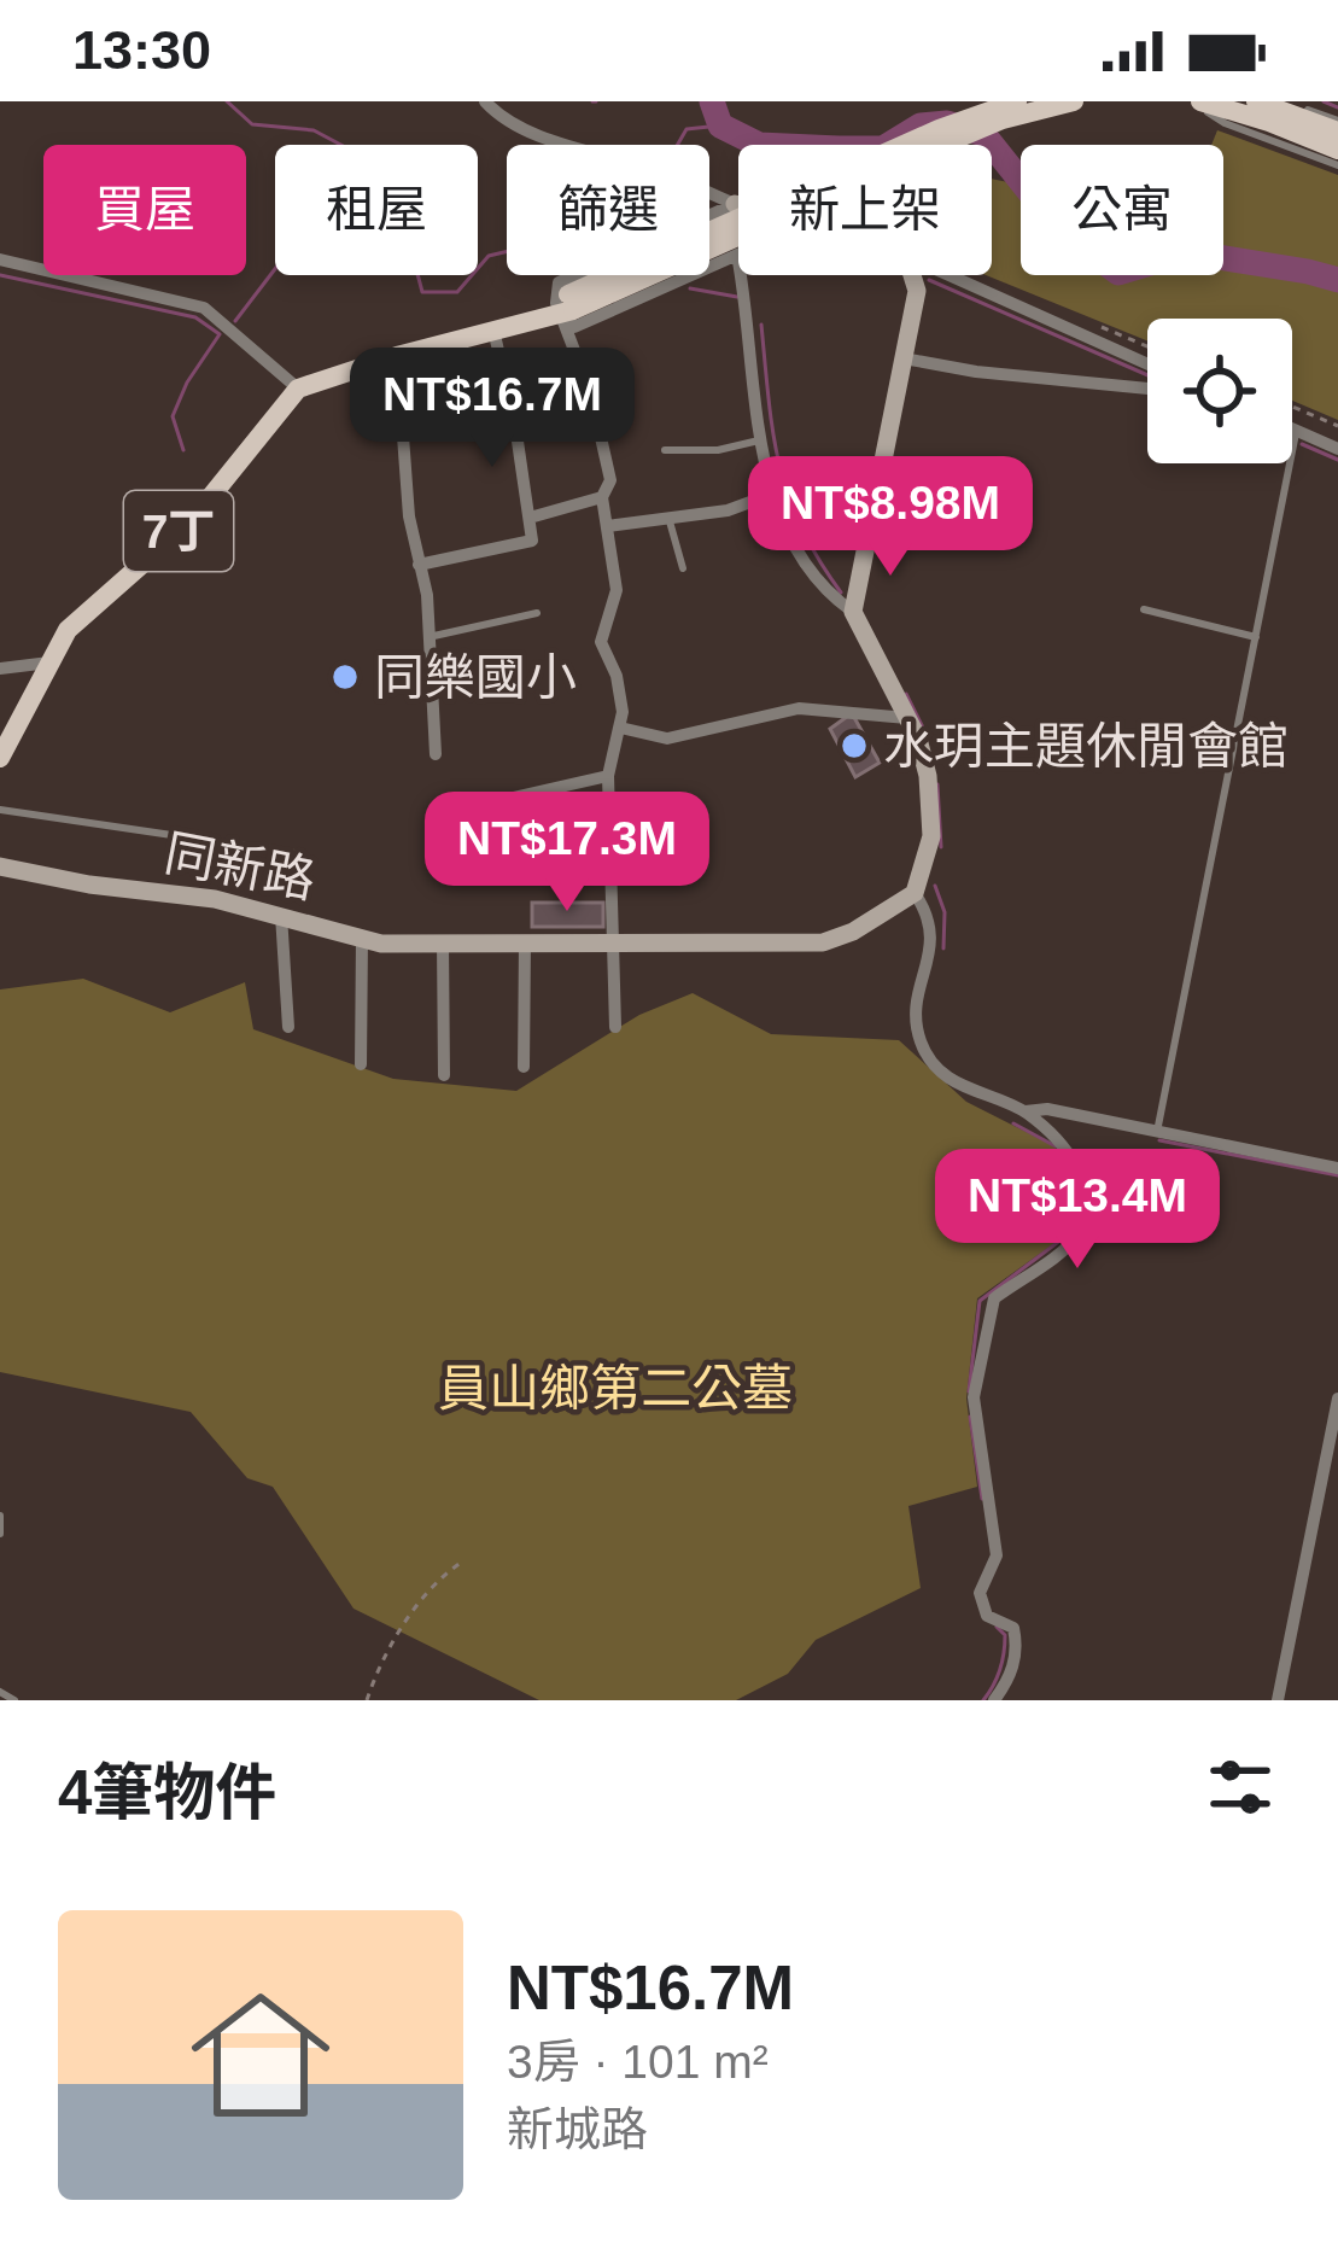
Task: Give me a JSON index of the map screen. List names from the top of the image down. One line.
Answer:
{"streets":{"main road":["7丁"],"street":["同新路"]},"parks":["員山鄉第二公墓"],"places":["同樂國小","水玥主題休閒會館"],"page":{"status":"13:30","chip":["買屋","租屋","篩選","新上架","公寓"],"price":["NT$16.7M","NT$8.98M","NT$17.3M","NT$13.4M"],"heading":"4筆物件","list":[{"name":"NT$16.7M","note":"3房 · 101 m² · 新城路"}]}}
